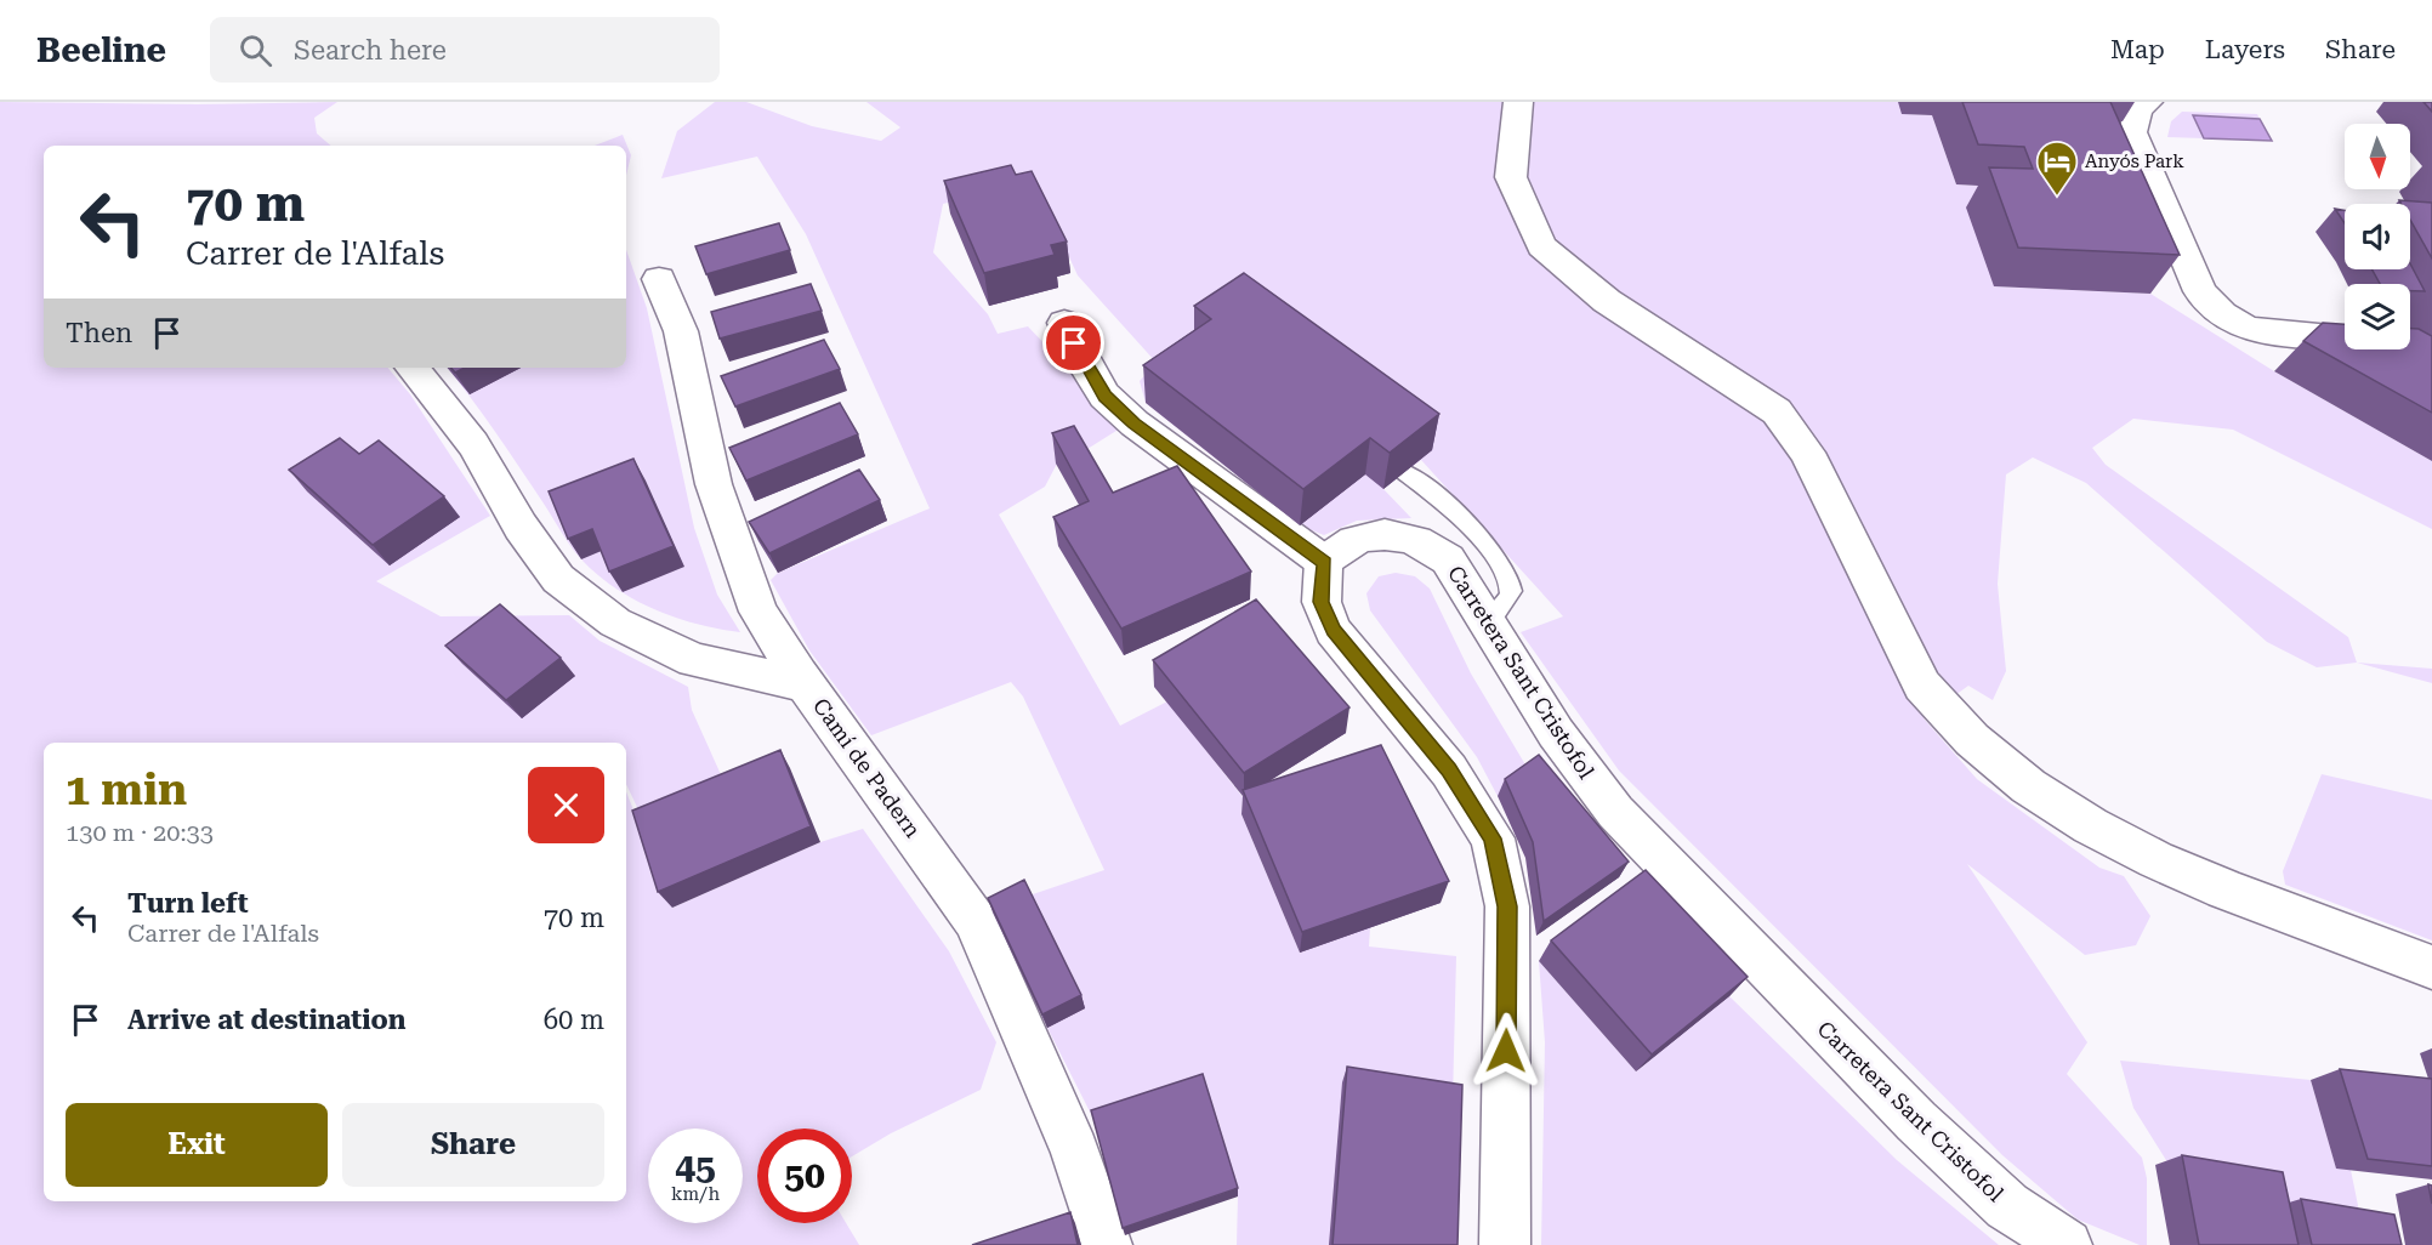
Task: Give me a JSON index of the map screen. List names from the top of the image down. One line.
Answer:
{"streets":{"main road":["Carretera Sant Cristofol","Camí de Padern"]},"places":{"hotel":["Anyós Park"]},"north":"bottom","page":{"header":"Beeline","search":"Search here","nav":["Map","Layers","Share"],"turn":["70 m","Carrer de l'Alfals"],"then":"Then","heading":["1 min","130 m · 20:33"],"list":[{"name":"Turn left","note":"Carrer de l'Alfals","value":"70 m"},{"name":"Arrive at destination","value":"60 m"}],"buttons":["Exit","Share"],"speed":"45 km/h","limit":"50"}}
